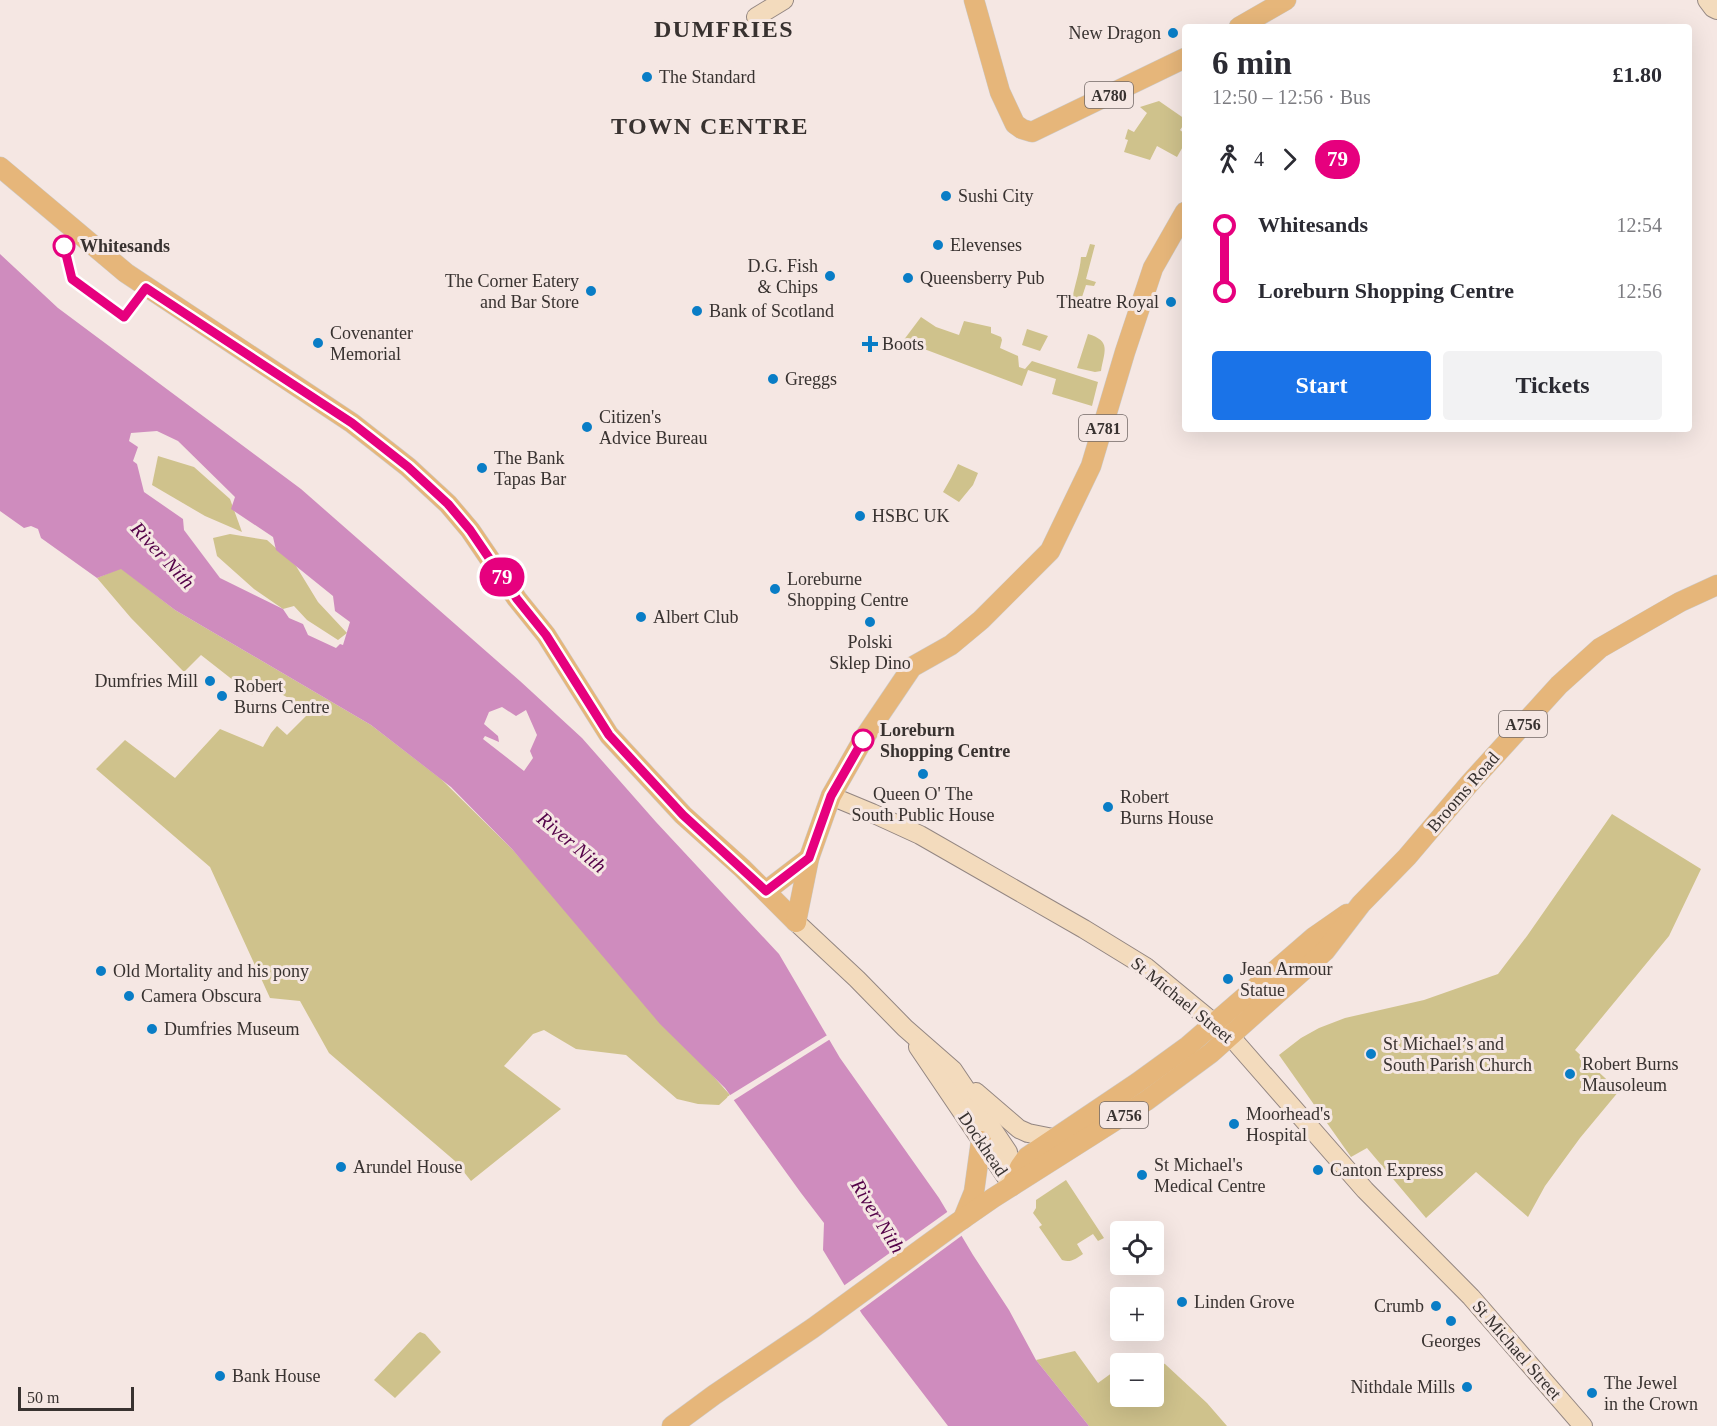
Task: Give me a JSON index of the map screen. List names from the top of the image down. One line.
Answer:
{"streets":{"main road":["A780","A781","A756","Brooms Road","St Michael Street","Dockhead"]},"crossings":[["A781","St Michael Street"],["A781","Dockhead"],["A756","Brooms Road"],["A756","St Michael Street"],["A756","Dockhead"],["Brooms Road","St Michael Street"]],"districts":["DUMFRIES","TOWN CENTRE"],"water":["River Nith"],"places":{"other":["New Dragon","The Standard","Sushi City","Elevenses","Whitesands","D.G. Fish & Chips","Queensberry Pub","The Corner Eatery and Bar Store","Theatre Royal","Bank of Scotland","Covenanter Memorial","Greggs","Citizen's Advice Bureau","The Bank Tapas Bar","HSBC UK","Loreburne Shopping Centre","Albert Club","Polski Sklep Dino","Dumfries Mill","Robert Burns Centre","Loreburn Shopping Centre","Queen O' The South Public House","Robert Burns House","Old Mortality and his pony","Jean Armour Statue","Camera Obscura","Dumfries Museum","St Michael’s and South Parish Church","Robert Burns Mausoleum","Moorhead's Hospital","Arundel House","Canton Express","St Michael's Medical Centre","Linden Grove","Crumb","Georges","Bank House","Nithdale Mills","The Jewel in the Crown"],"health":["Boots"]},"lines":["bus line 79"],"scale_bar":"50 m","page":{"on_map":"79","heading":["6 min","12:50 – 12:56 · Bus","£1.80"],"legs":["4","79"],"list":[{"name":"Whitesands","value":"12:54"},{"name":"Loreburn Shopping Centre","value":"12:56"}],"buttons":["Start","Tickets"],"map_buttons":["+","−"],"scale":"50 m"}}
